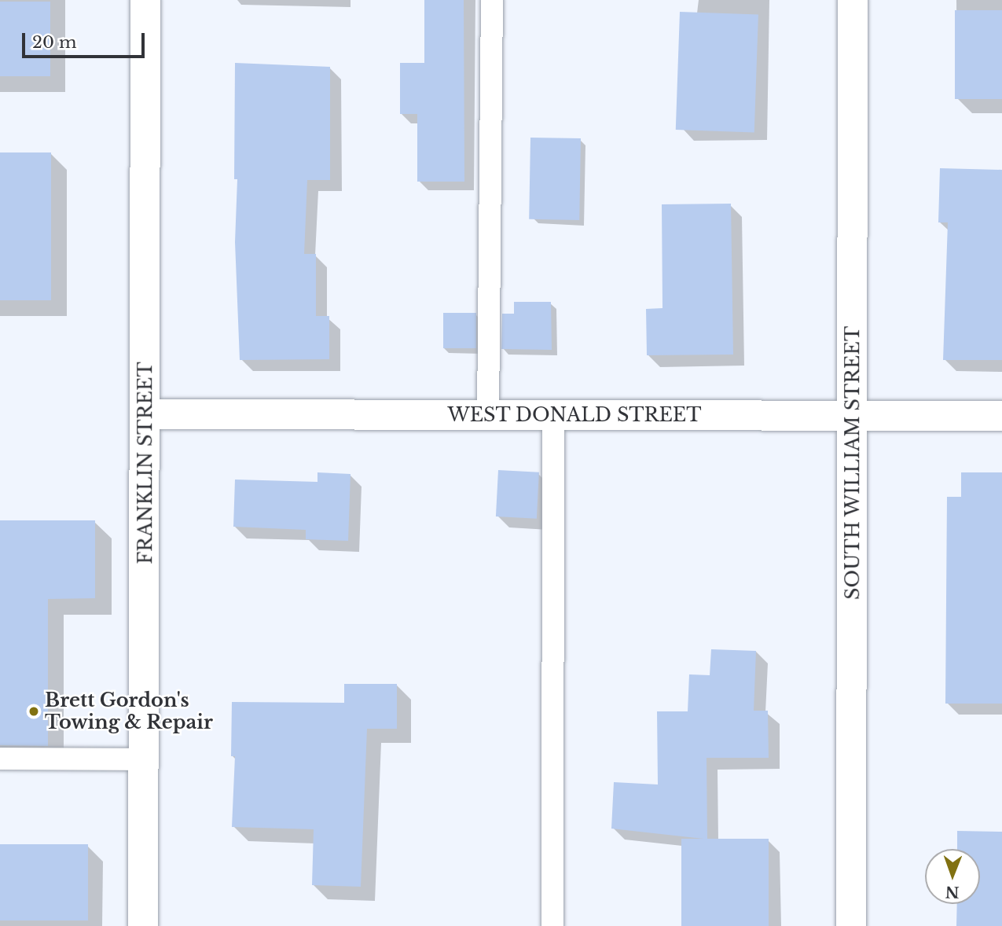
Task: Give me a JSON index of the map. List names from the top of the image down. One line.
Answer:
{"streets":{"street":["WEST DONALD STREET","FRANKLIN STREET","SOUTH WILLIAM STREET"]},"crossings":[["WEST DONALD STREET","FRANKLIN STREET"],["WEST DONALD STREET","SOUTH WILLIAM STREET"]],"places":["Brett Gordon's Towing & Repair"],"scale_bar":"20 m","north":"bottom"}
